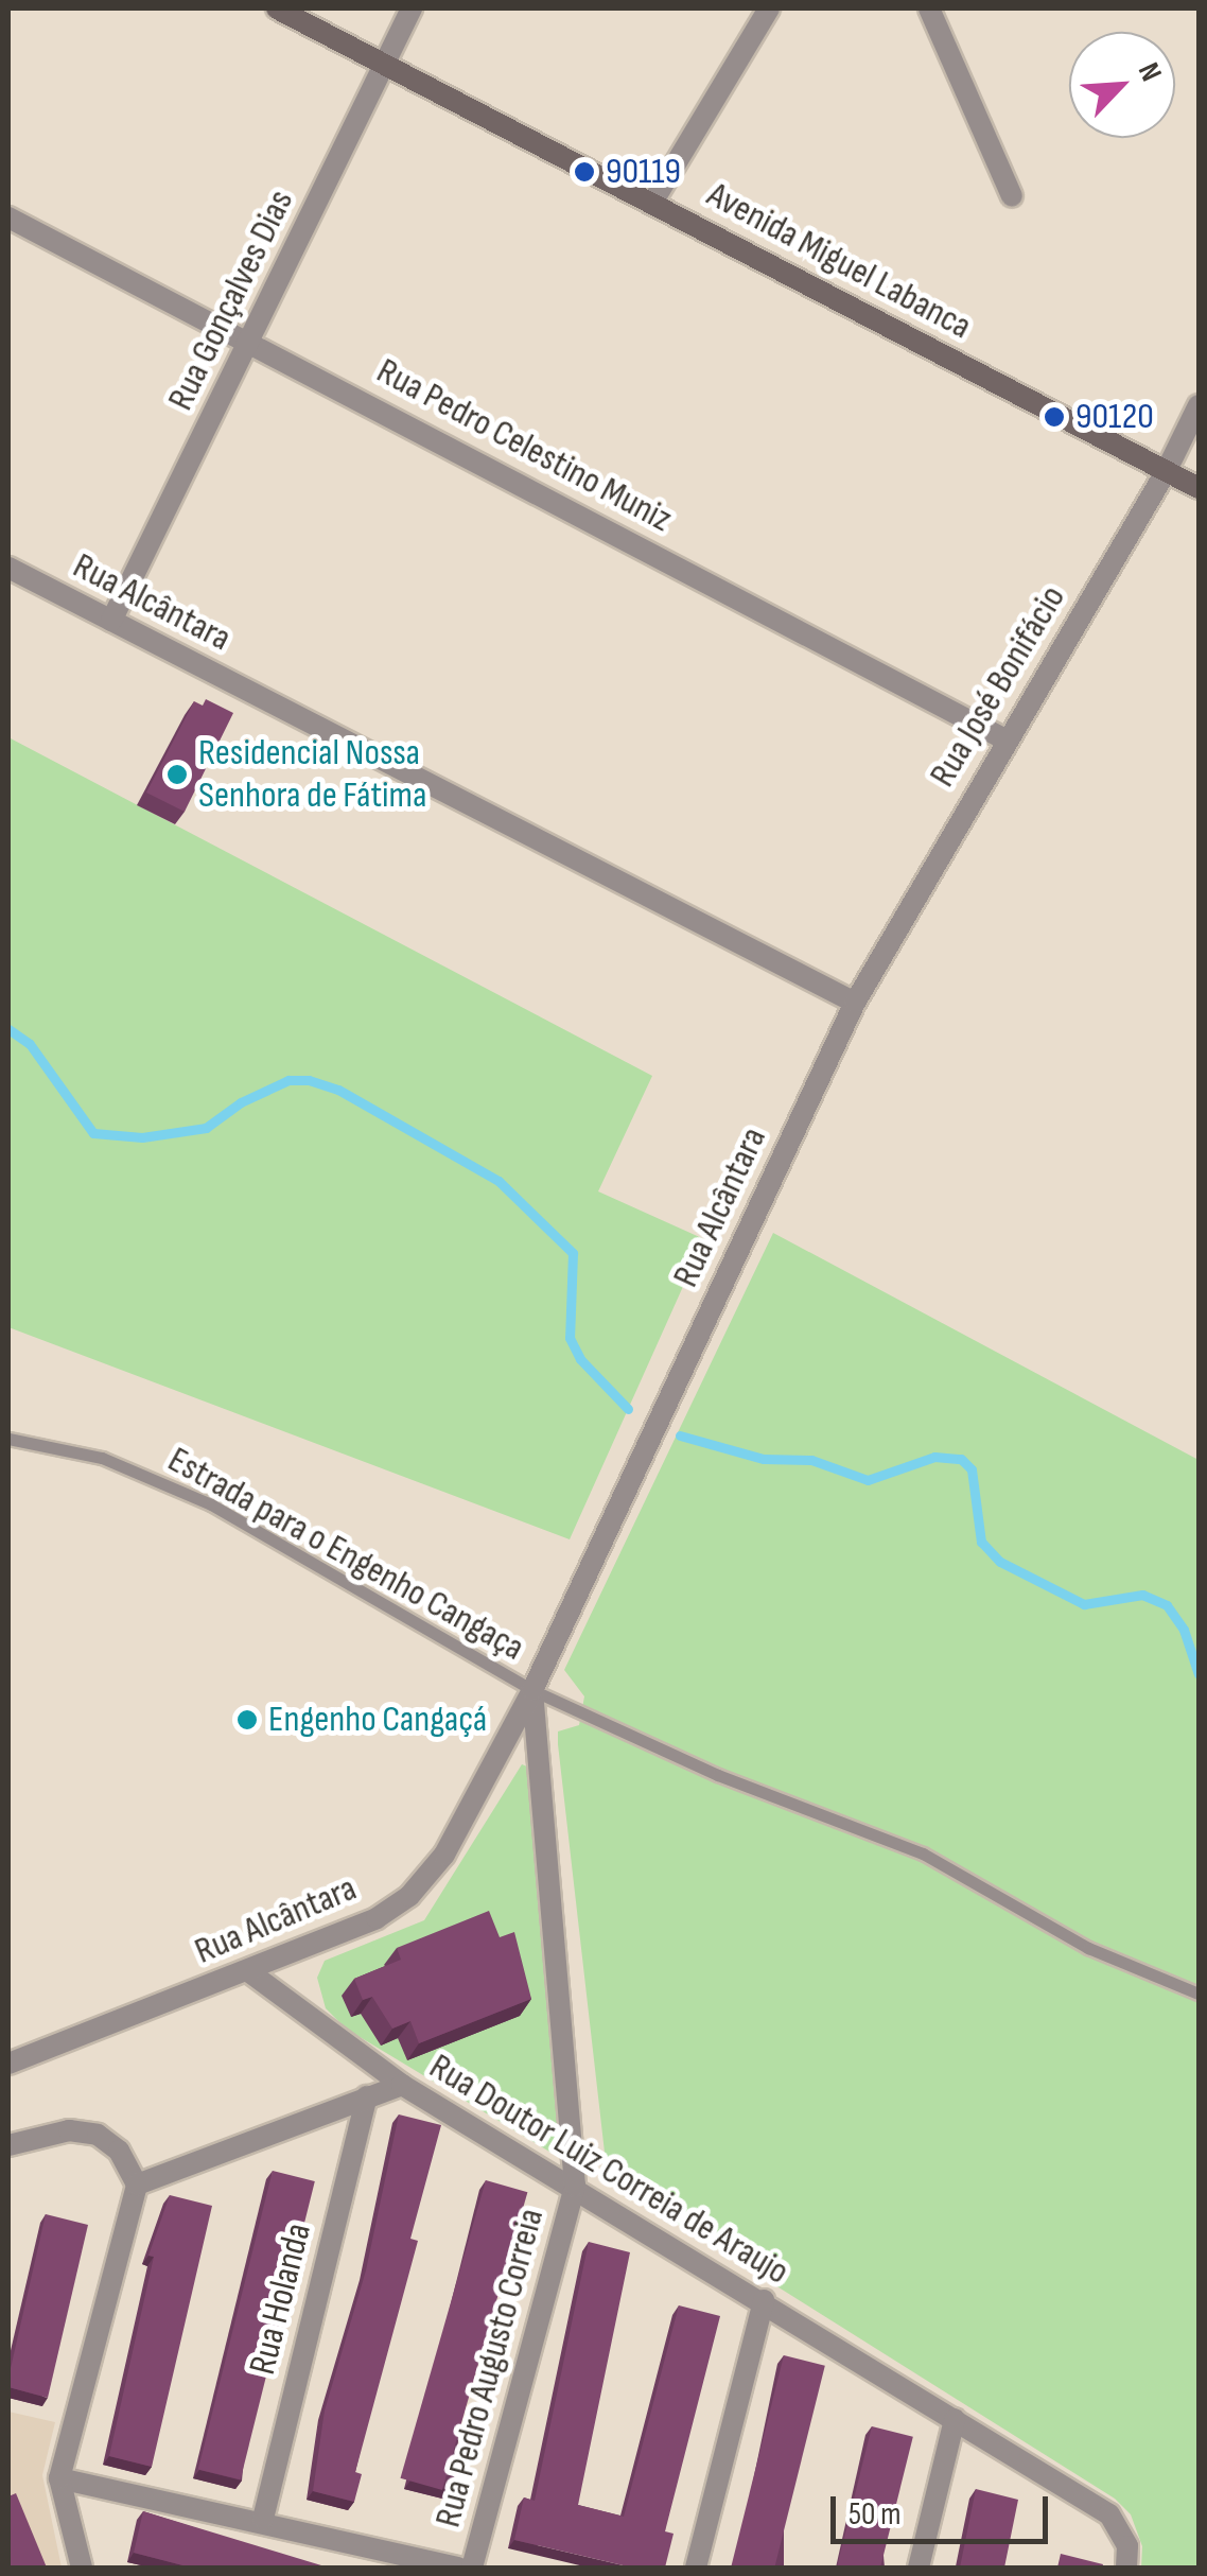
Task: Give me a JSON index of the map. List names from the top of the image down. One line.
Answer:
{"streets":{"main road":["Avenida Miguel Labanca"],"street":["Rua Gonçalves Dias","Rua Pedro Celestino Muniz","Rua Alcântara","Rua José Bonifácio","Rua Doutor Luiz Correia de Araujo","Rua Holanda","Rua Pedro Augusto Correia"],"lane":["Estrada para o Engenho Cangaça"]},"crossings":[["Avenida Miguel Labanca","Rua Gonçalves Dias"],["Avenida Miguel Labanca","Rua José Bonifácio"],["Rua Gonçalves Dias","Rua Pedro Celestino Muniz"],["Rua Gonçalves Dias","Rua Alcântara"],["Rua Pedro Celestino Muniz","Rua José Bonifácio"],["Rua Alcântara","Rua José Bonifácio"],["Rua Alcântara","Estrada para o Engenho Cangaça"],["Rua Alcântara","Rua Pedro Augusto Correia"],["Estrada para o Engenho Cangaça","Rua Pedro Augusto Correia"],["Rua Doutor Luiz Correia de Araujo","Rua Holanda"],["Rua Doutor Luiz Correia de Araujo","Rua Pedro Augusto Correia"]],"places":["90119","90120","Residencial Nossa Senhora de Fátima","Engenho Cangaçá"],"scale_bar":"50 m","north":"top right"}
